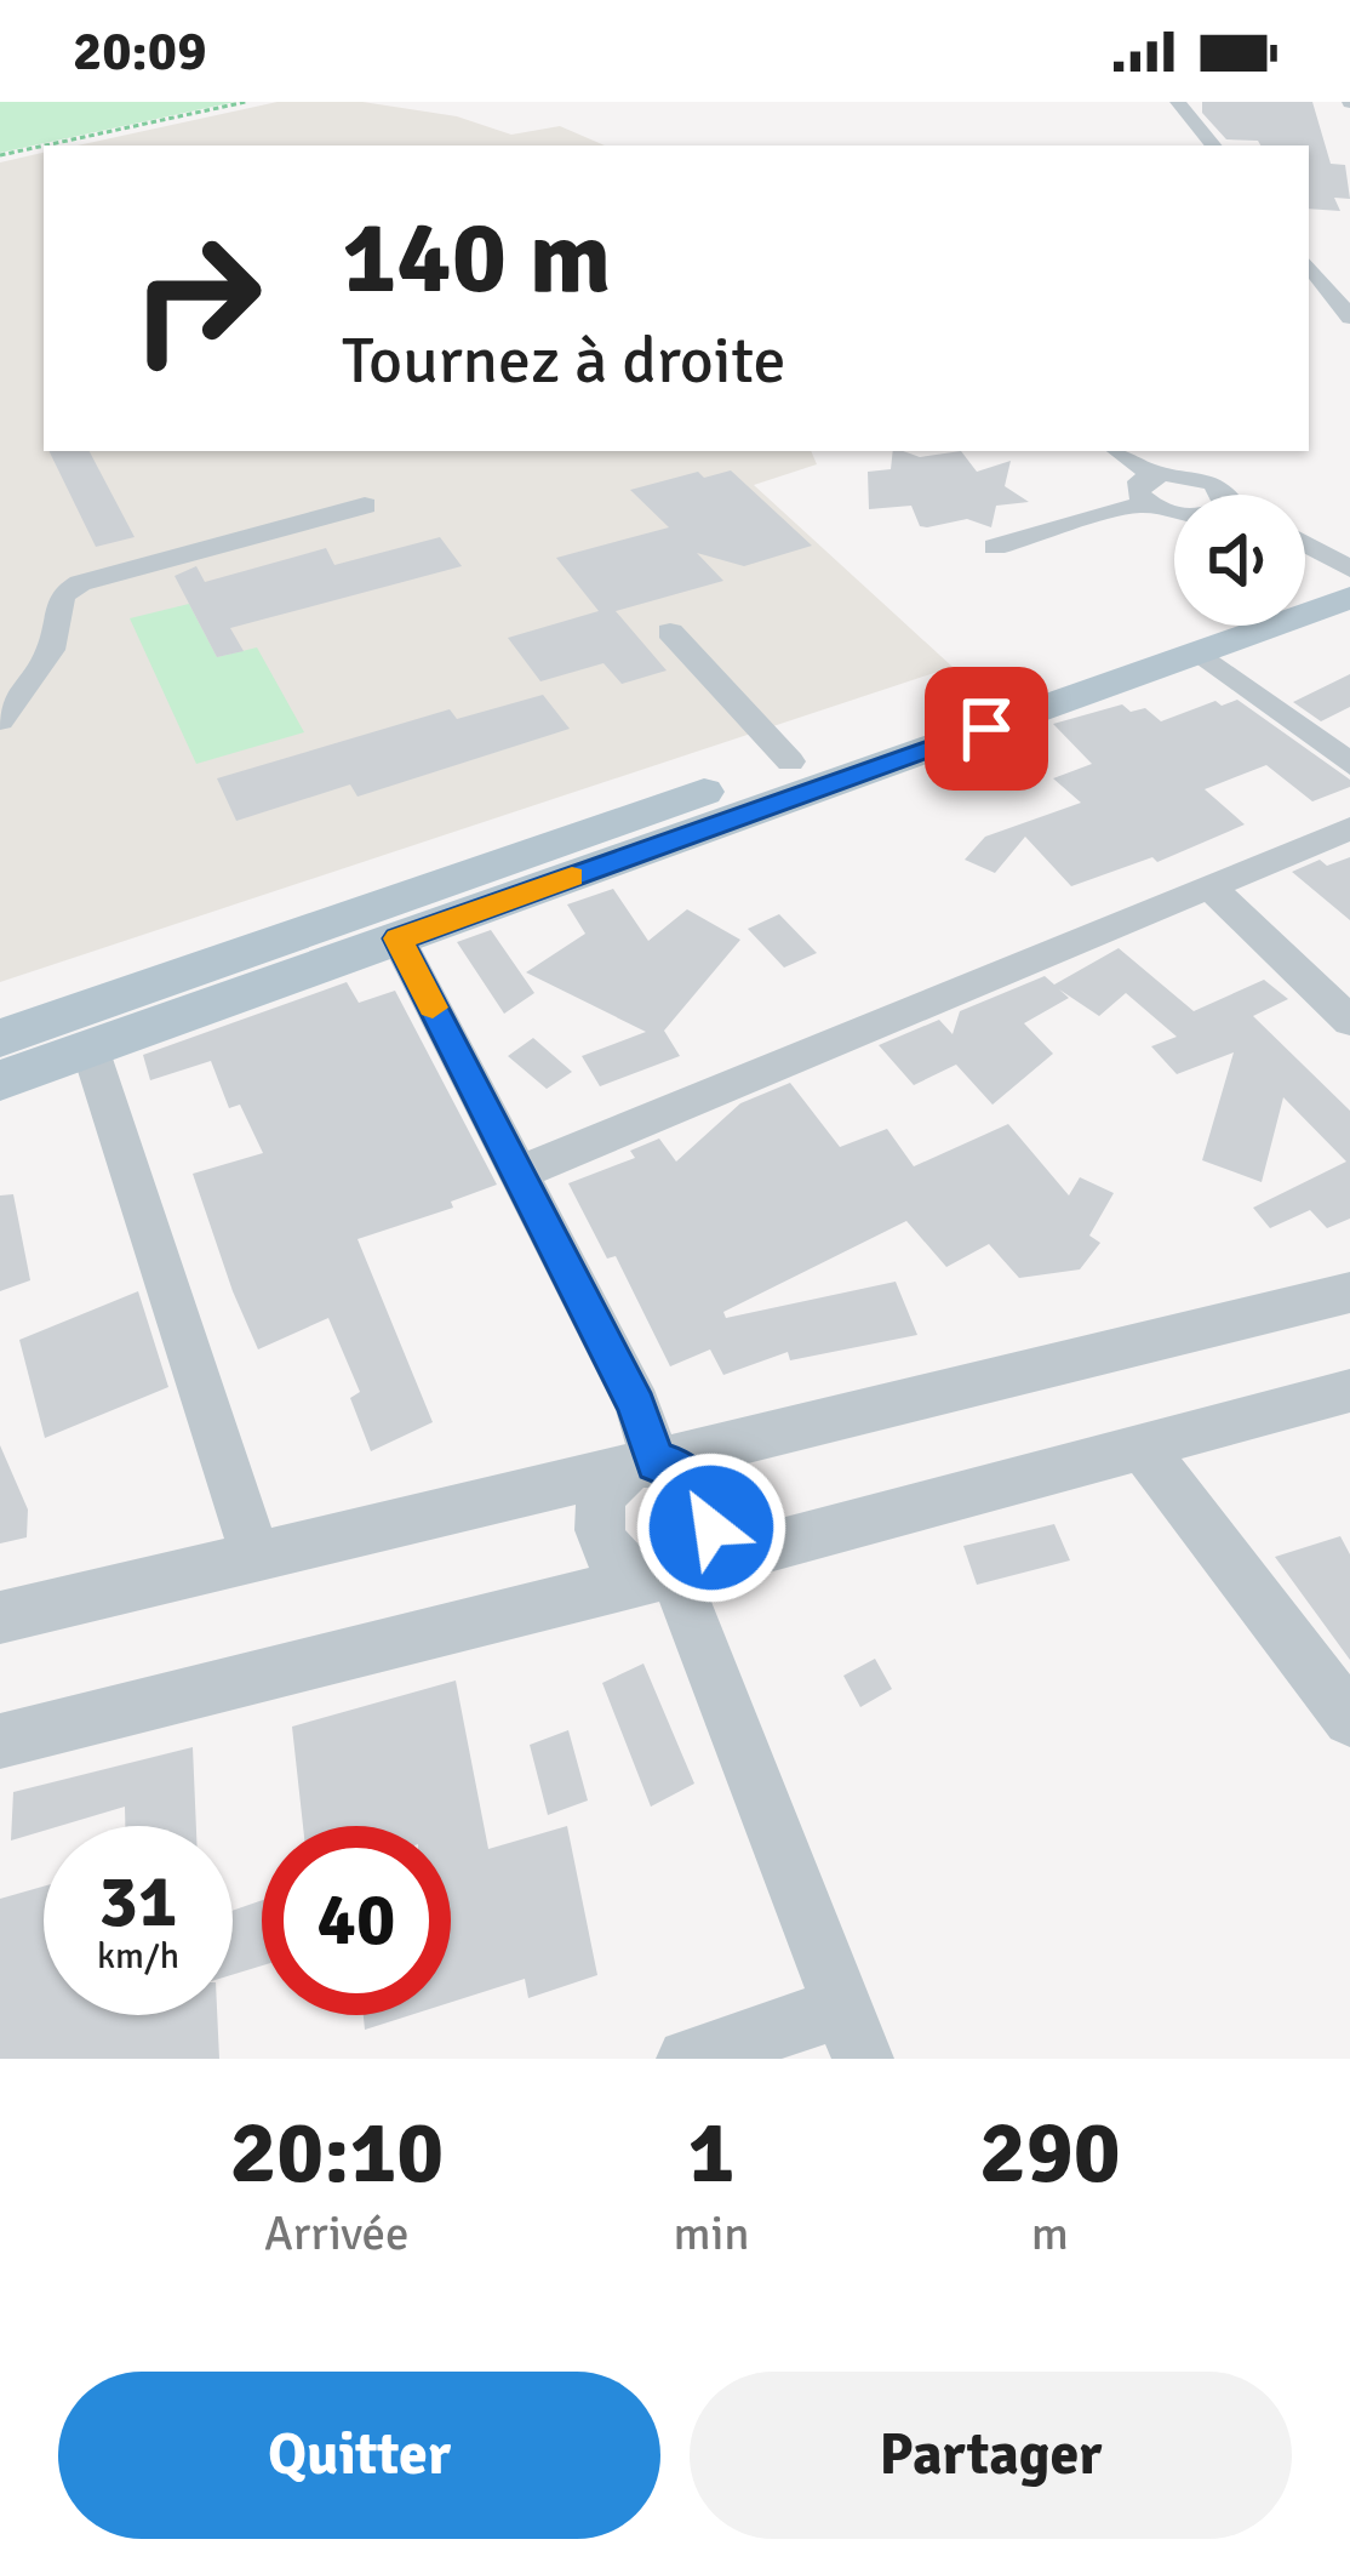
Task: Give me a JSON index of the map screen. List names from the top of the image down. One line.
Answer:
{"page":{"status":"20:09","turn":["140 m","Tournez à droite"],"speed":"31 km/h","limit":"40","eta":["20:10","Arrivée","1","min","290","m"],"buttons":["Quitter","Partager"]}}
